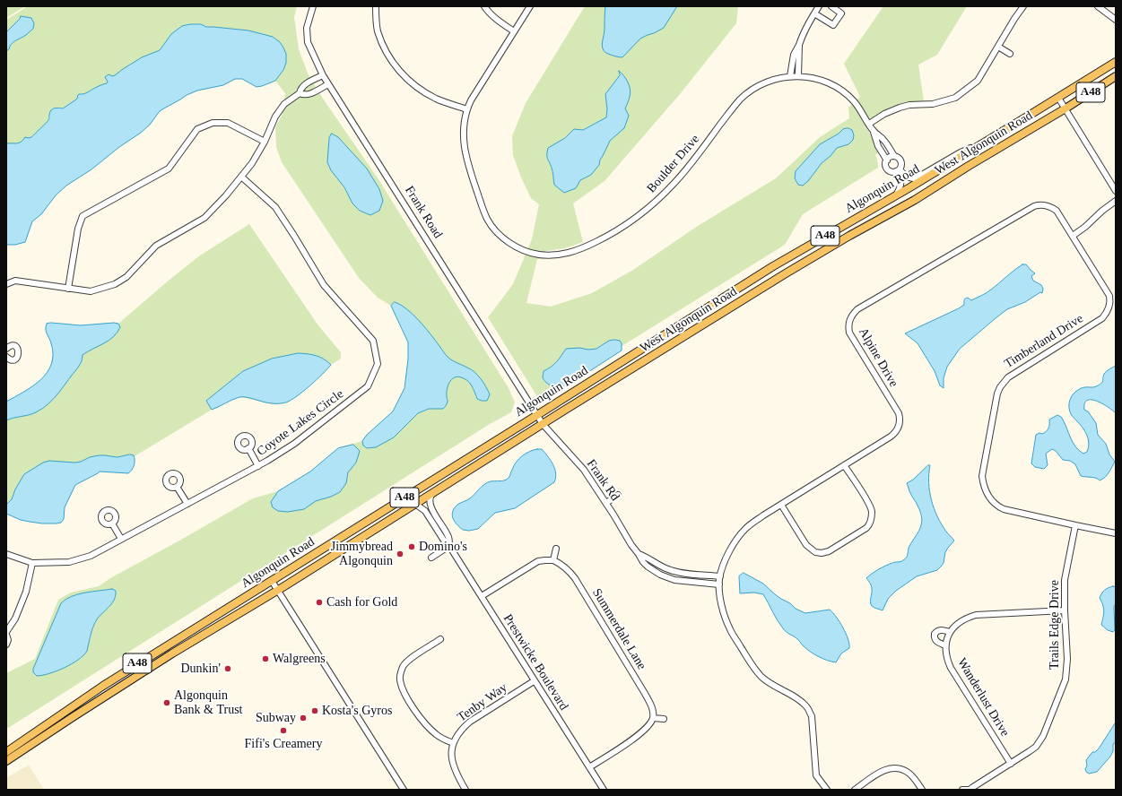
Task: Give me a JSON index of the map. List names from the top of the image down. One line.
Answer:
{"streets":{"main road":["A48","West Algonquin Road","Algonquin Road"],"street":["Boulder Drive","Frank Road","Timberland Drive","Alpine Drive","Coyote Lakes Circle","Frank Rd","Trails Edge Drive","Summerdale Lane","Prestwicke Boulevard","Wanderlust Drive","Tenby Way"]},"crossings":[["West Algonquin Road","Algonquin Road"],["West Algonquin Road","Frank Road"],["West Algonquin Road","Frank Rd"],["West Algonquin Road","Prestwicke Boulevard"],["Boulder Drive","Algonquin Road"],["Algonquin Road","Frank Road"],["Frank Road","Frank Rd"],["Timberland Drive","Alpine Drive"],["Timberland Drive","Trails Edge Drive"],["Alpine Drive","Frank Rd"],["Trails Edge Drive","Wanderlust Drive"],["Prestwicke Boulevard","Tenby Way"]],"places":["Domino's","Jimmybread Algonquin","Cash for Gold","Walgreens","Dunkin'","Algonquin Bank & Trust","Kosta's Gyros","Subway","Fifi's Creamery"]}
